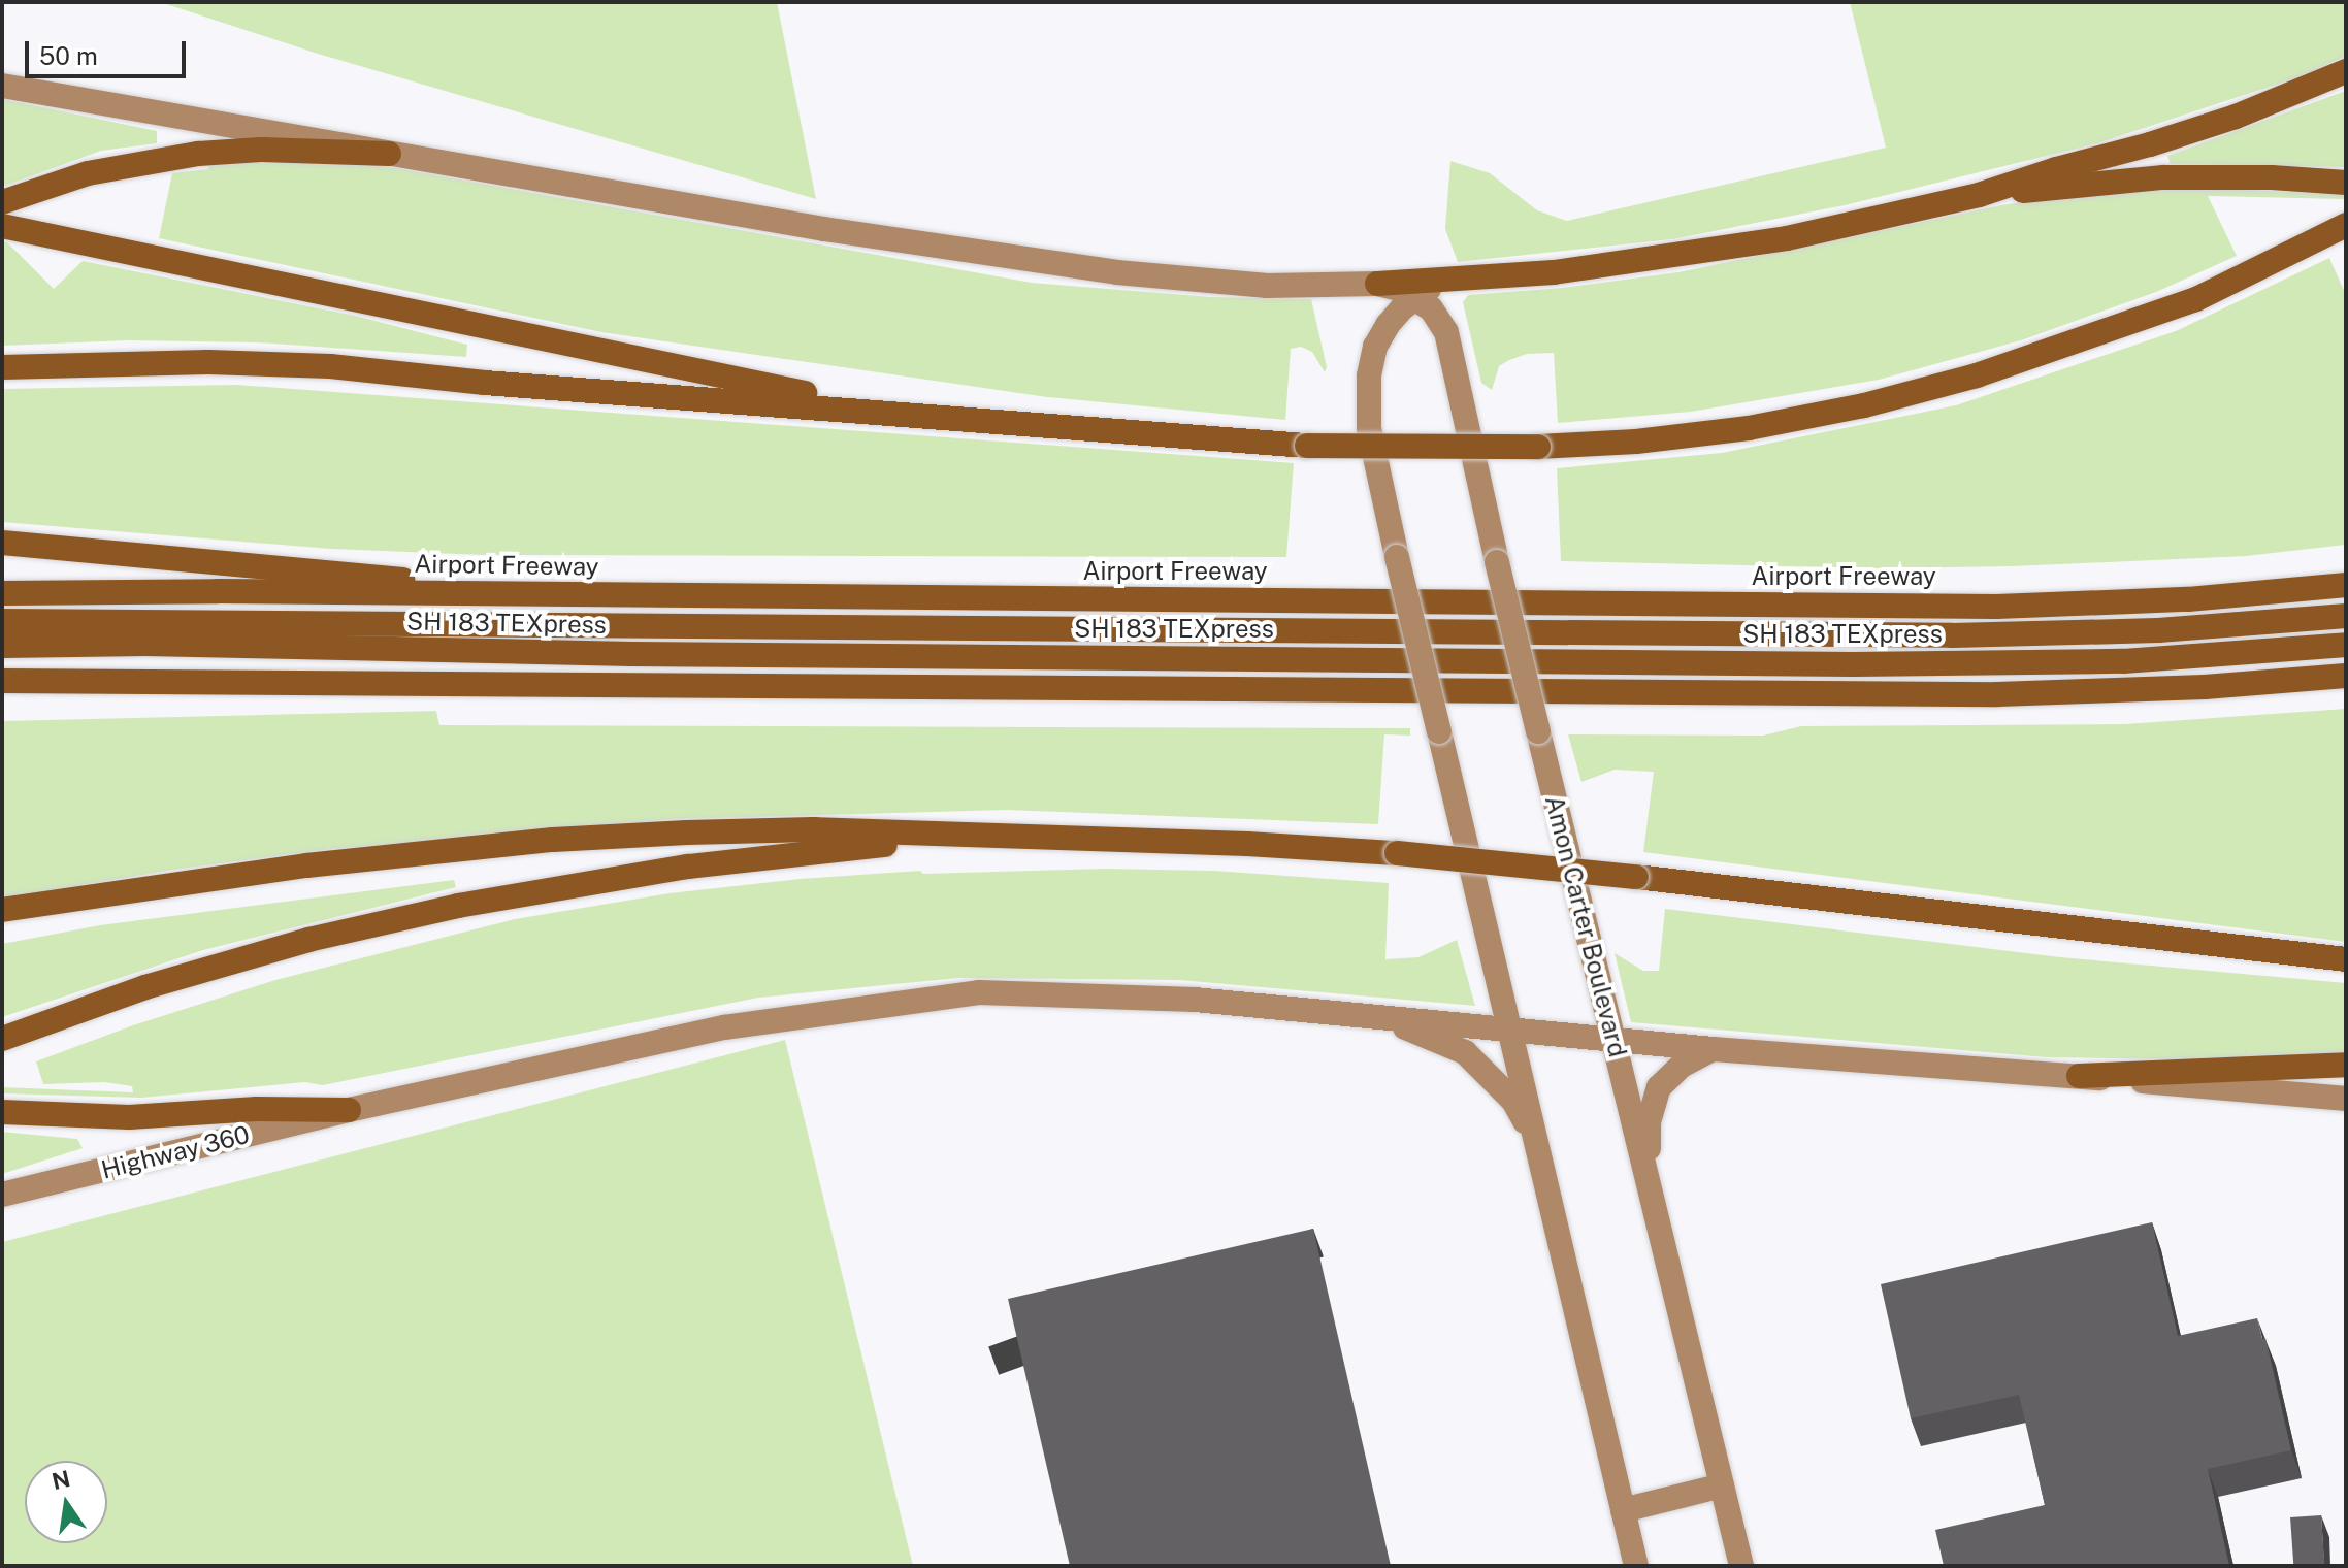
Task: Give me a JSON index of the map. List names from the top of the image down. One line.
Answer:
{"streets":{"highway":["Airport Freeway","SH 183 TEXpress"],"main road":["Amon Carter Boulevard","Highway 360"]},"scale_bar":"50 m","north":"top"}
